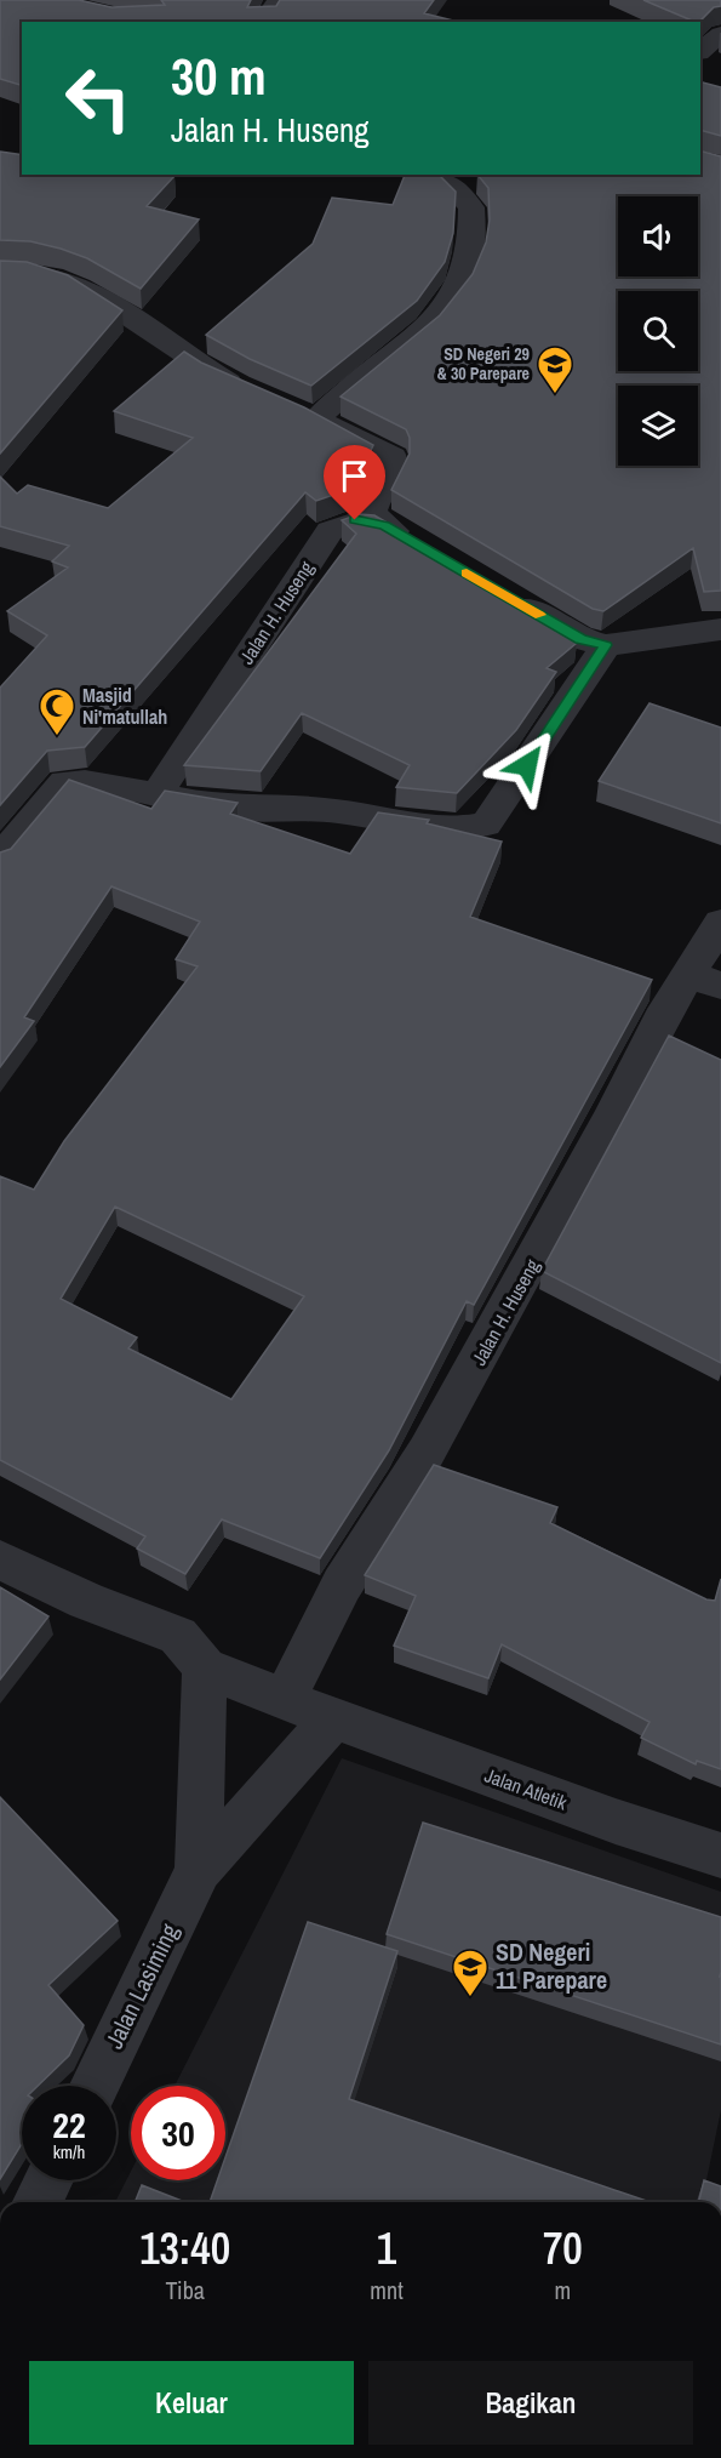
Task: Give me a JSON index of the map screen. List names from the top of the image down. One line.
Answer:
{"streets":{"street":["Jalan H. Huseng","Jalan Atletik","Jalan Lasiming"]},"crossings":[["Jalan H. Huseng","Jalan Atletik"]],"places":{"school or university":["SD Negeri 29 & 30 Parepare","SD Negeri 11 Parepare"],"mosque":["Masjid Ni'matullah"]},"page":{"turn":["30 m","Jalan H. Huseng"],"speed":"22 km/h","limit":"30","eta":["13:40","Tiba","1","mnt","70","m"],"buttons":["Keluar","Bagikan"]}}
